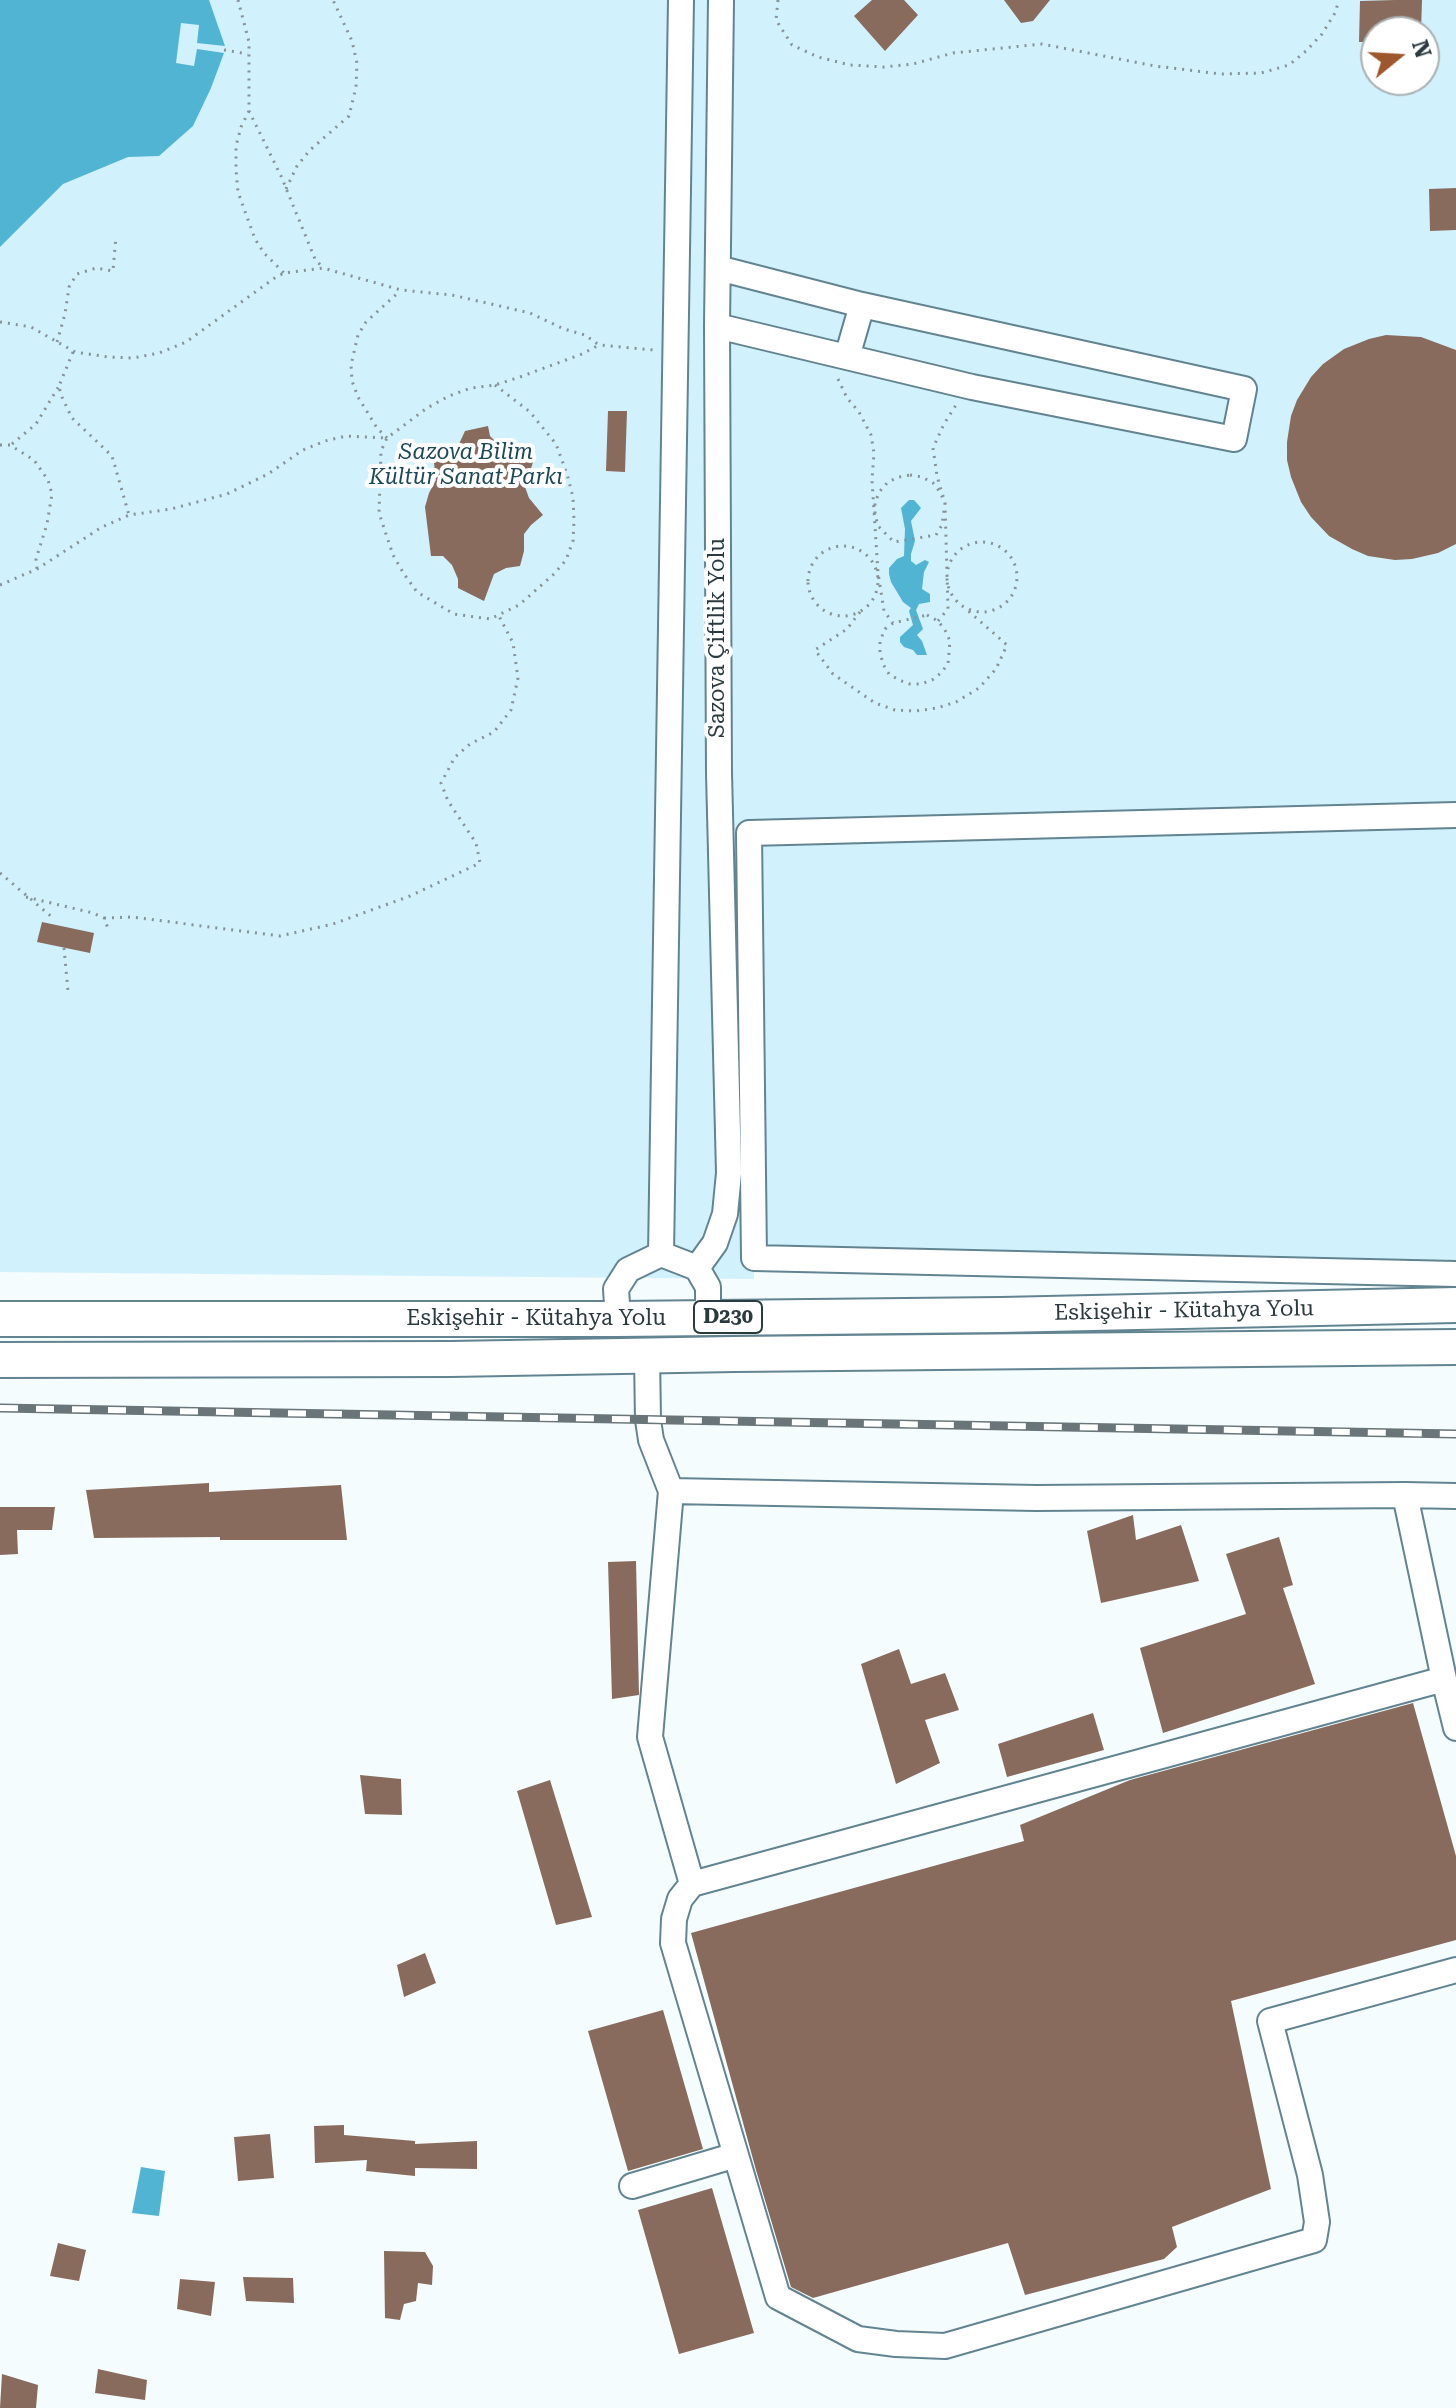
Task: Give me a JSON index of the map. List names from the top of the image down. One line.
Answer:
{"streets":{"highway":["Eskişehir - Kütahya Yolu","D230"],"street":["Sazova Çiftlik Yolu"]},"parks":["Sazova Bilim Kültür Sanat Parkı"],"north":"right"}
